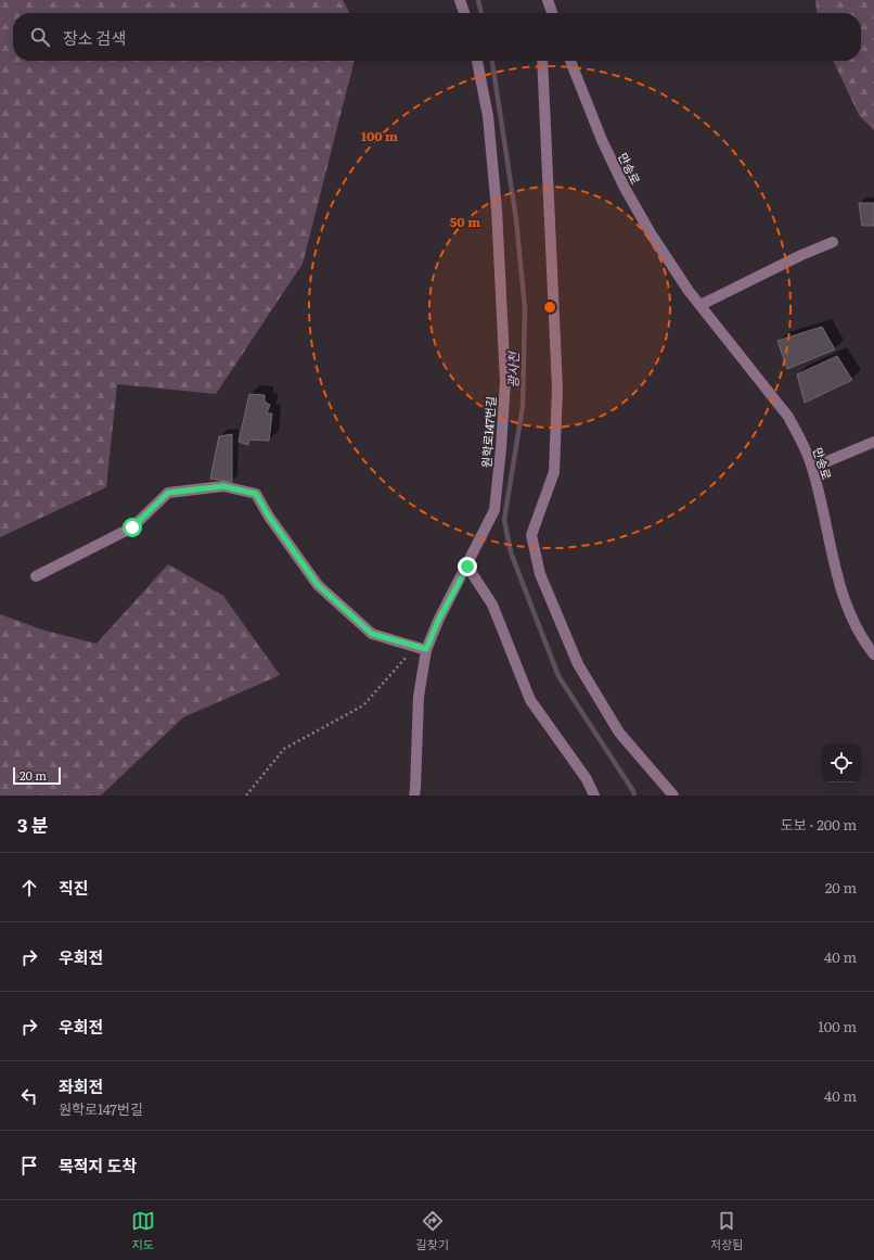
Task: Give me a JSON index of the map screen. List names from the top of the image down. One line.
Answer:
{"streets":{"street":["만송로","원학로147번길"]},"water":["광사천"],"scale_bar":"20 m","page":{"search":"장소 검색","scale":"20 m","heading":["3 분","도보 · 200 m"],"list":[["직진","20 m"],["우회전","40 m"],["우회전","100 m"],["좌회전","원학로147번길","40 m"],"목적지 도착"],"nav":["지도","길찾기","저장됨"]},"rings":["100 m","50 m"]}
